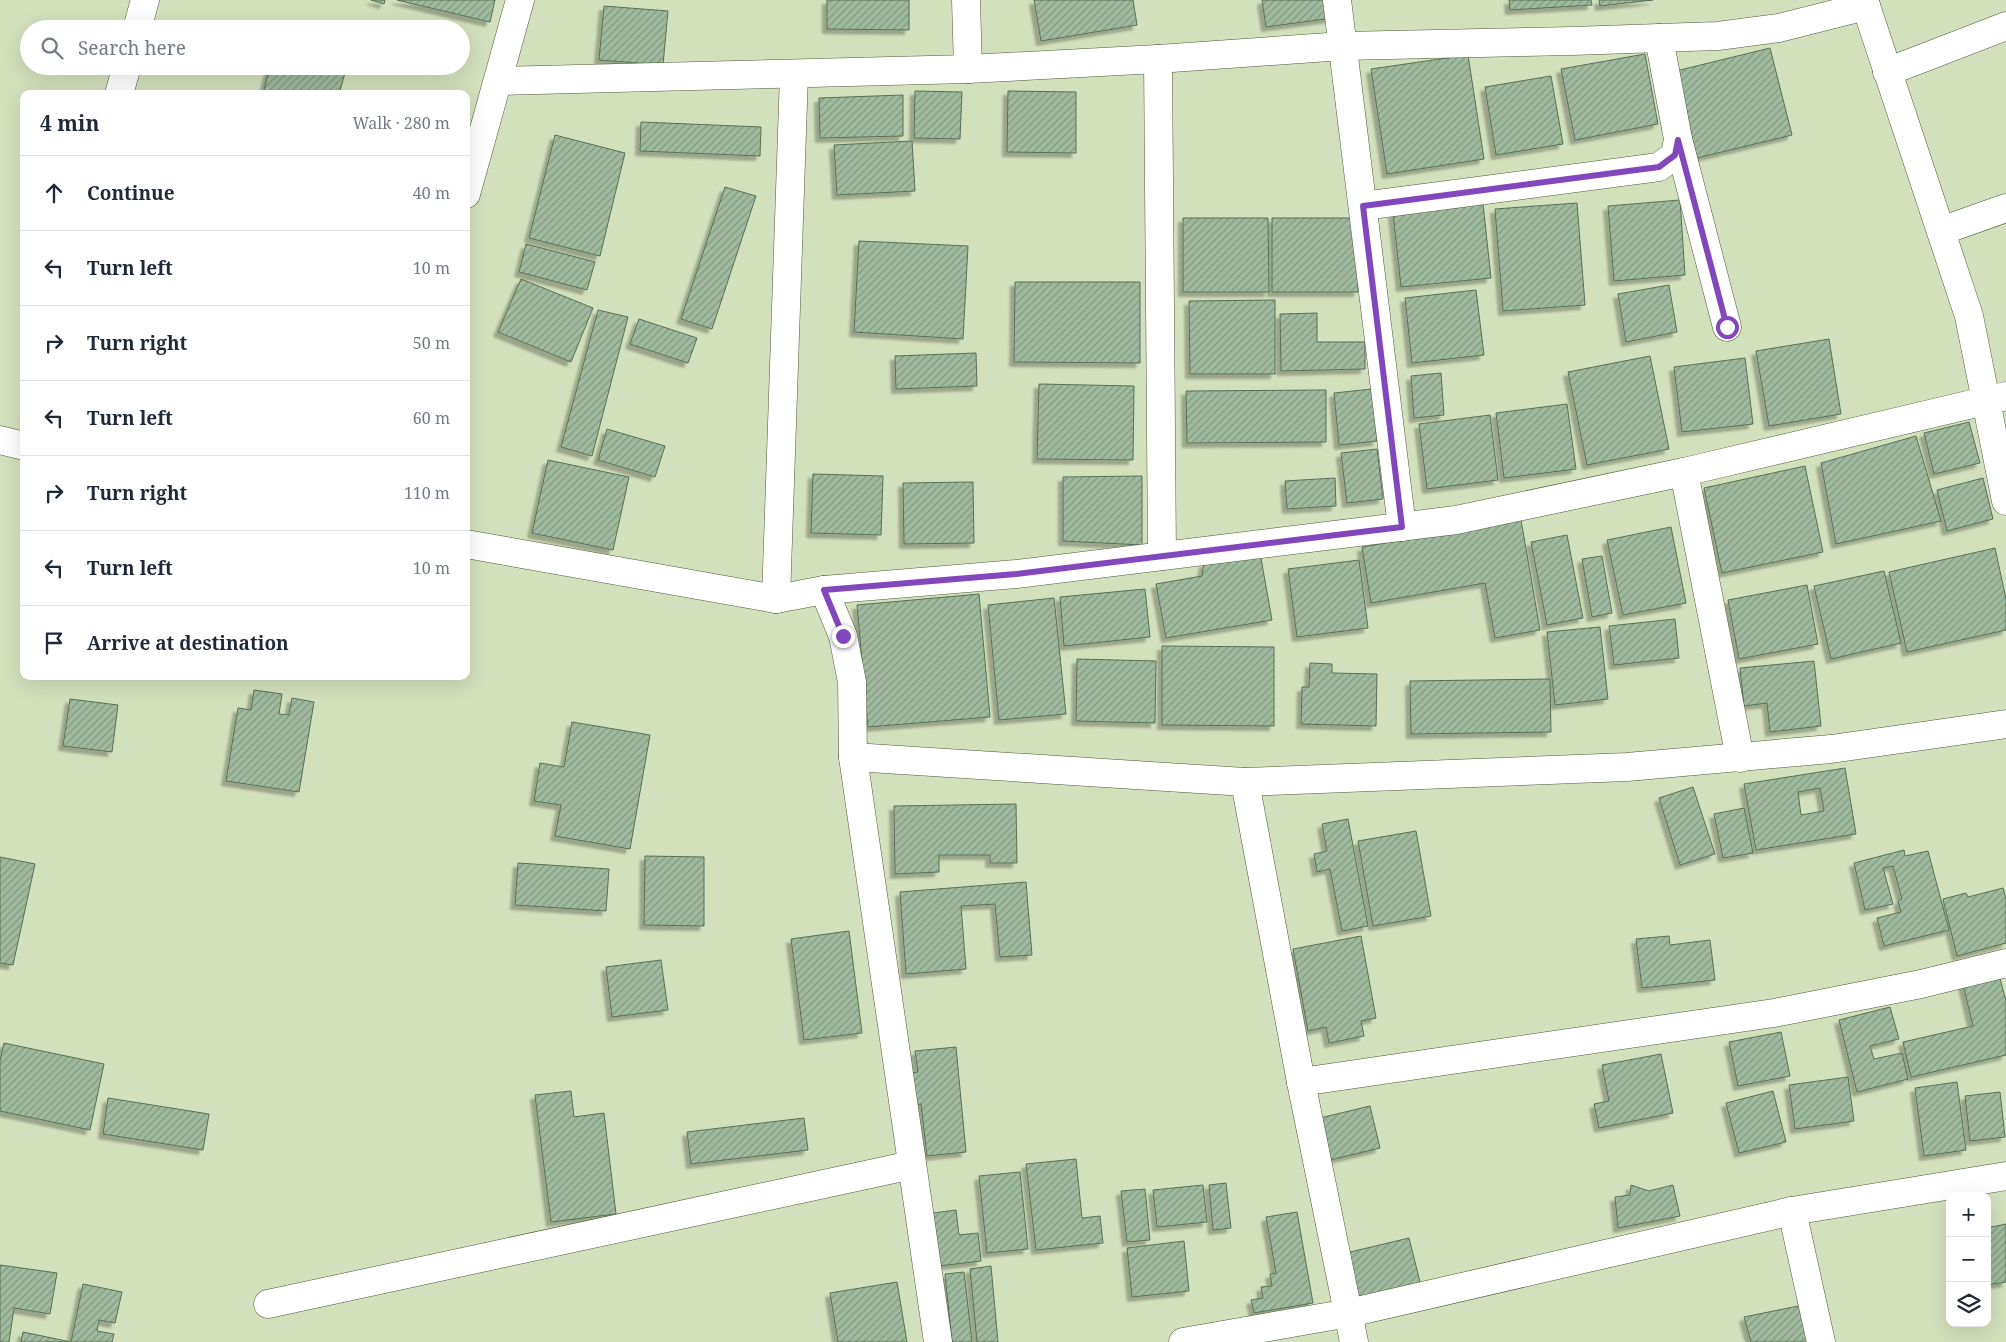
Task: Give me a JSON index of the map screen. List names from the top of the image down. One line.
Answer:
{"page":{"search":"Search here","heading":["4 min","Walk · 280 m"],"list":[["Continue","40 m"],["Turn left","10 m"],["Turn right","50 m"],["Turn left","60 m"],["Turn right","110 m"],["Turn left","10 m"],"Arrive at destination"],"map_buttons":["+","−"]}}
